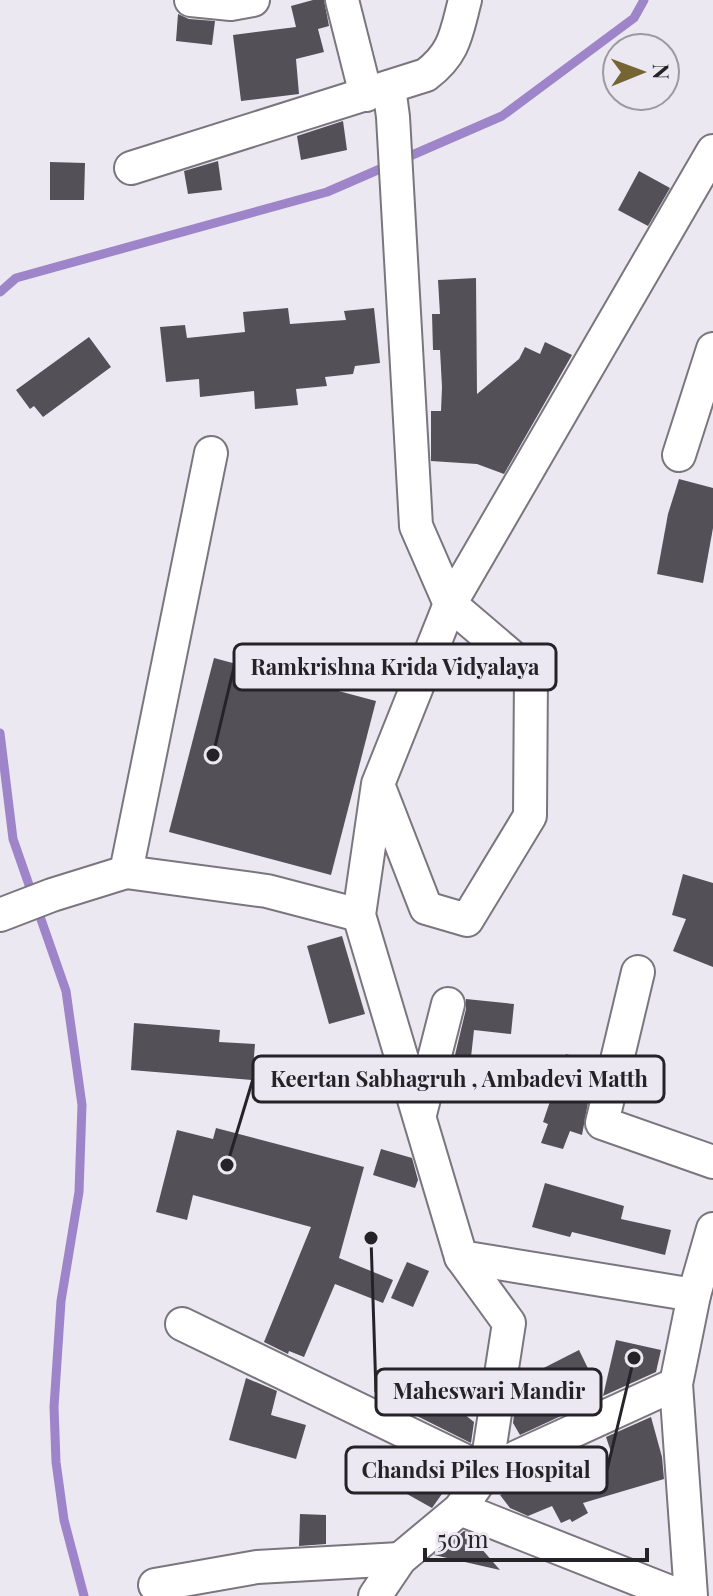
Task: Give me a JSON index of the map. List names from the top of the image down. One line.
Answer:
{"places":["Ramkrishna Krida Vidyalaya","Keertan Sabhagruh , Ambadevi Matth","Maheswari Mandir","Chandsi Piles Hospital"],"scale_bar":"50 m","north":"right"}
